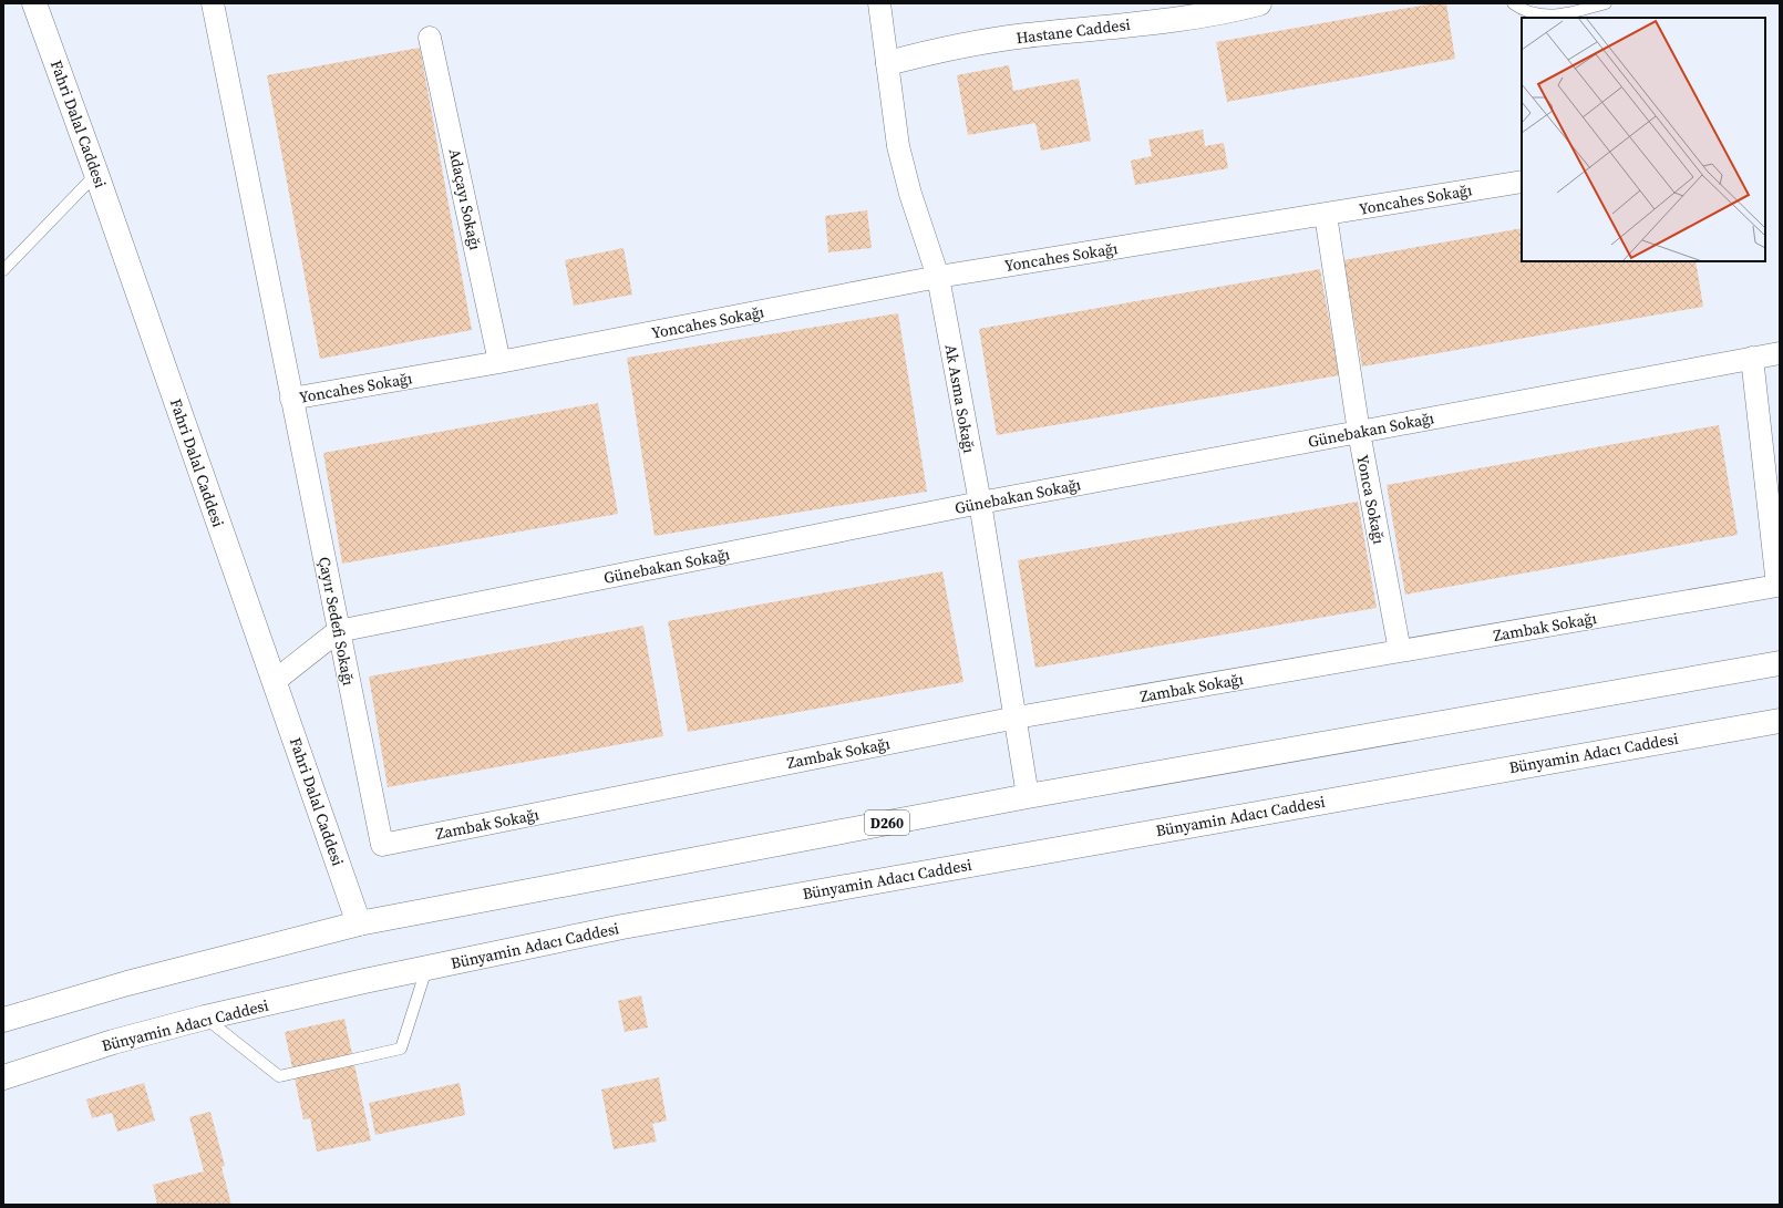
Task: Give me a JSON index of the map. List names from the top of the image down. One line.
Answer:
{"streets":{"main road":["Hastane Caddesi","Fahri Dalal Caddesi","Bünyamin Adacı Caddesi","D260"],"street":["Adaçayı Sokağı","Yoncahes Sokağı","Ak Asma Sokağı","Günebakan Sokağı","Yonca Sokağı","Çayır Sedefi Sokağı","Zambak Sokağı"]},"crossings":[["Hastane Caddesi","Ak Asma Sokağı"],["Fahri Dalal Caddesi","Günebakan Sokağı"],["Fahri Dalal Caddesi","D260"],["Adaçayı Sokağı","Yoncahes Sokağı"],["Yoncahes Sokağı","Ak Asma Sokağı"],["Yoncahes Sokağı","Yonca Sokağı"],["Yoncahes Sokağı","Çayır Sedefi Sokağı"],["Ak Asma Sokağı","Günebakan Sokağı"],["Ak Asma Sokağı","Zambak Sokağı"],["Ak Asma Sokağı","D260"],["Günebakan Sokağı","Yonca Sokağı"],["Günebakan Sokağı","Çayır Sedefi Sokağı"],["Günebakan Sokağı","Zambak Sokağı"],["Yonca Sokağı","Zambak Sokağı"],["Çayır Sedefi Sokağı","Zambak Sokağı"]]}
